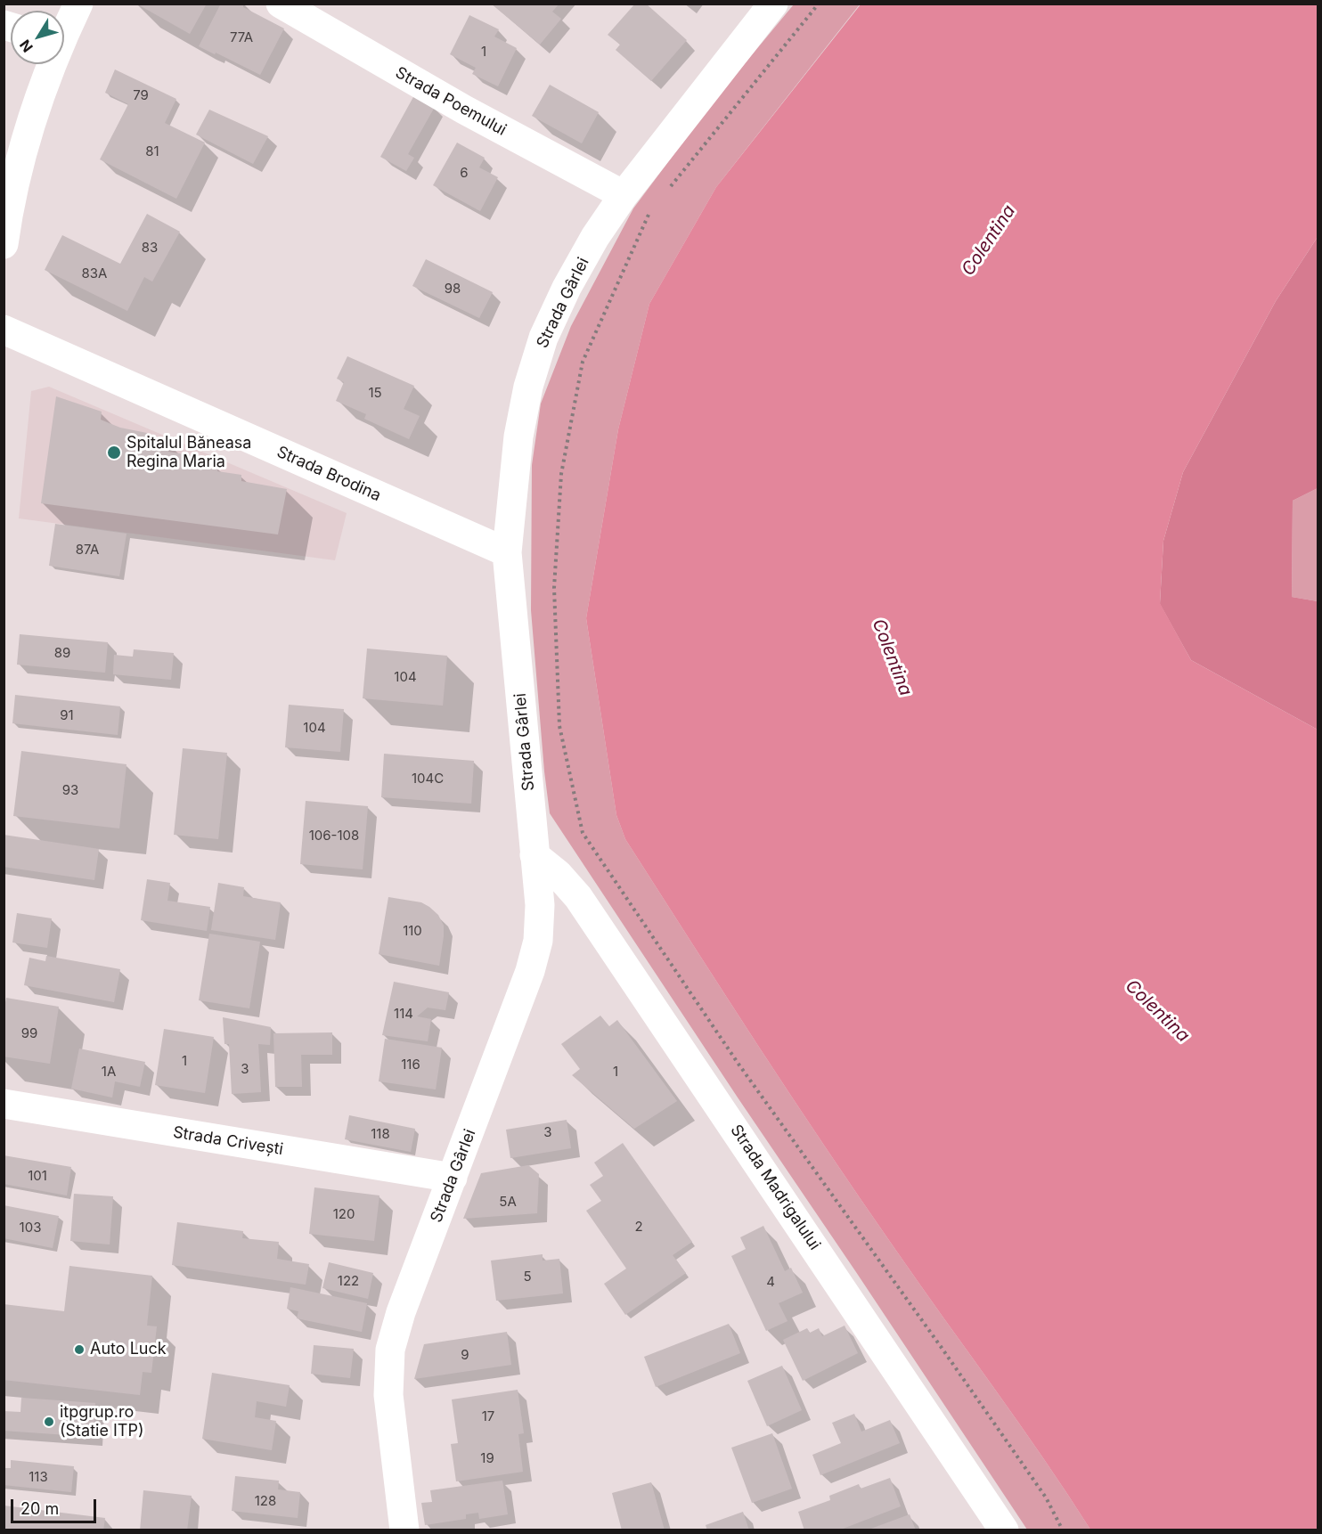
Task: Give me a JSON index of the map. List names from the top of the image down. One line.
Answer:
{"streets":{"street":["Strada Poemului","Strada Gârlei","Strada Brodina","Strada Crivești","Strada Madrigalului"]},"crossings":[["Strada Poemului","Strada Gârlei"],["Strada Gârlei","Strada Brodina"],["Strada Gârlei","Strada Crivești"],["Strada Gârlei","Strada Madrigalului"]],"water":["Colentina"],"places":["Spitalul Băneasa Regina Maria","Auto Luck","itpgrup.ro (Statie ITP)"],"house_numbers":["77A","1","79","81","6","83","83A","98","15","87A","89","104","91","104","104C","93","106-108","110","114","99","1","116","3","1A","1","3","118","101","5A","120","2","103","5","122","4","9","17","19","113","128"],"scale_bar":"20 m","north":"bottom left"}
